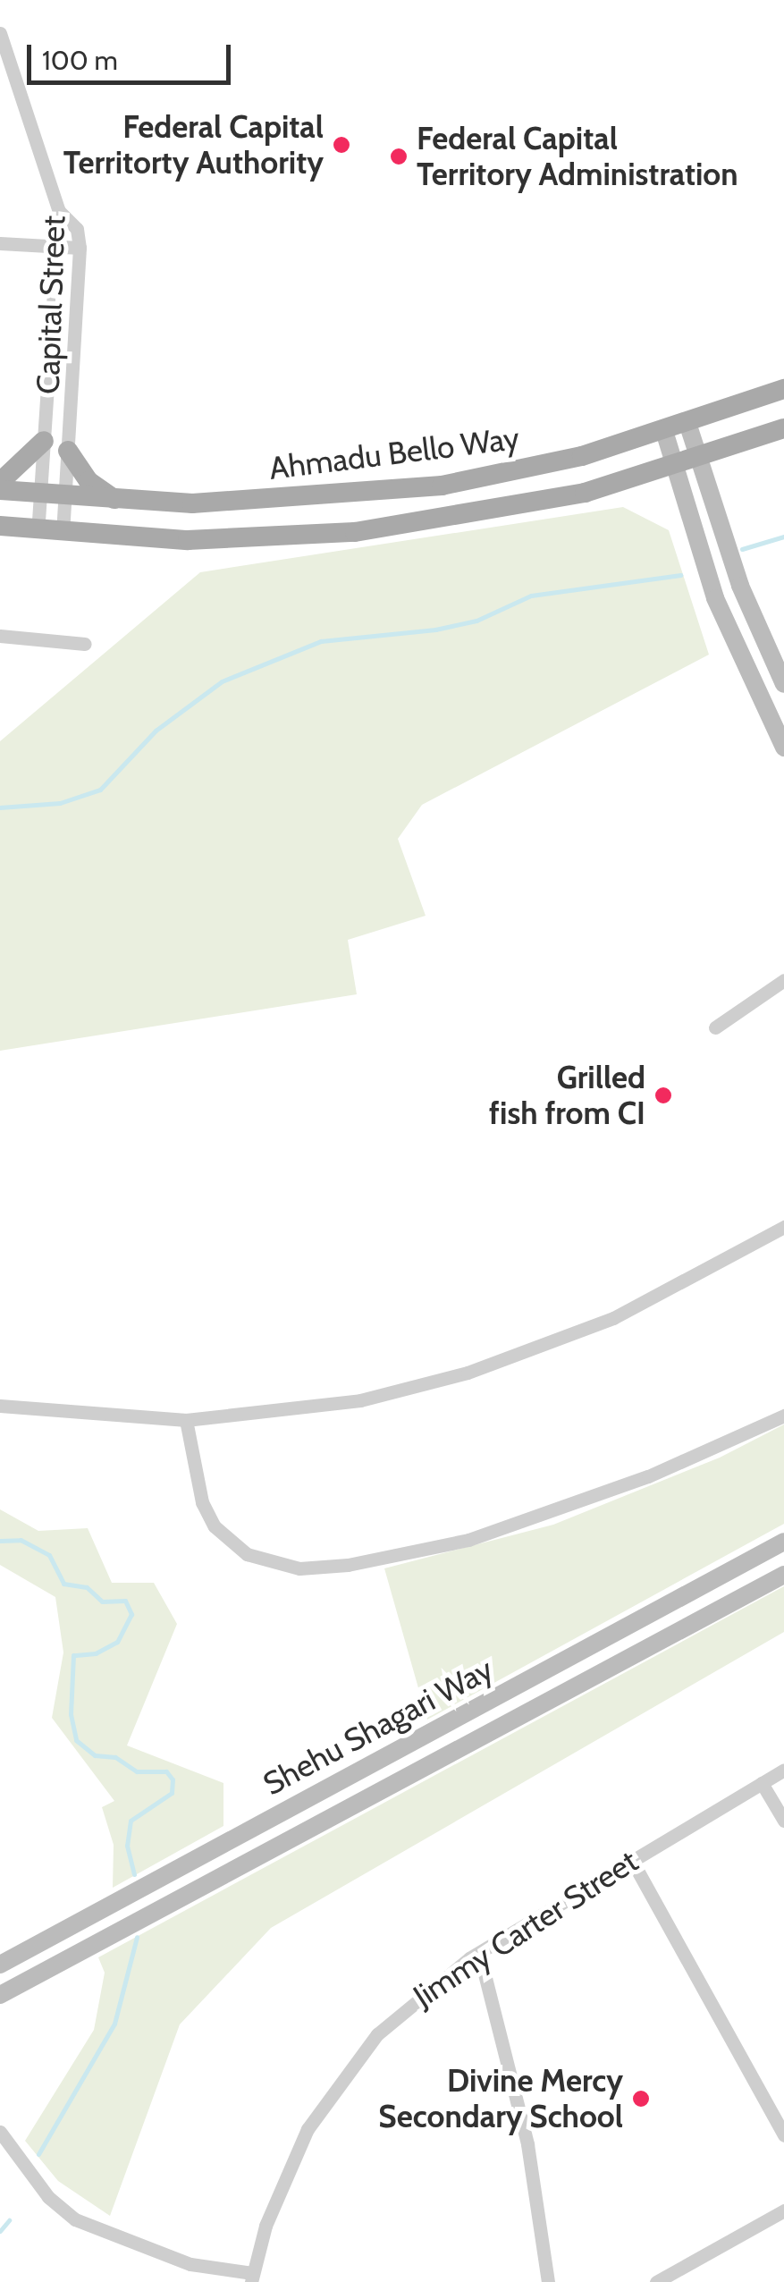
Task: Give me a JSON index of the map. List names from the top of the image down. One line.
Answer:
{"streets":{"main road":["Ahmadu Bello Way","Shehu Shagari Way"],"street":["Capital Street","Jimmy Carter Street"]},"crossings":[["Capital Street","Ahmadu Bello Way"]],"places":["Federal Capital Territorty Authority","Federal Capital Territory Administration","Grilled fish from CI","Divine Mercy Secondary School"],"scale_bar":"100 m"}
